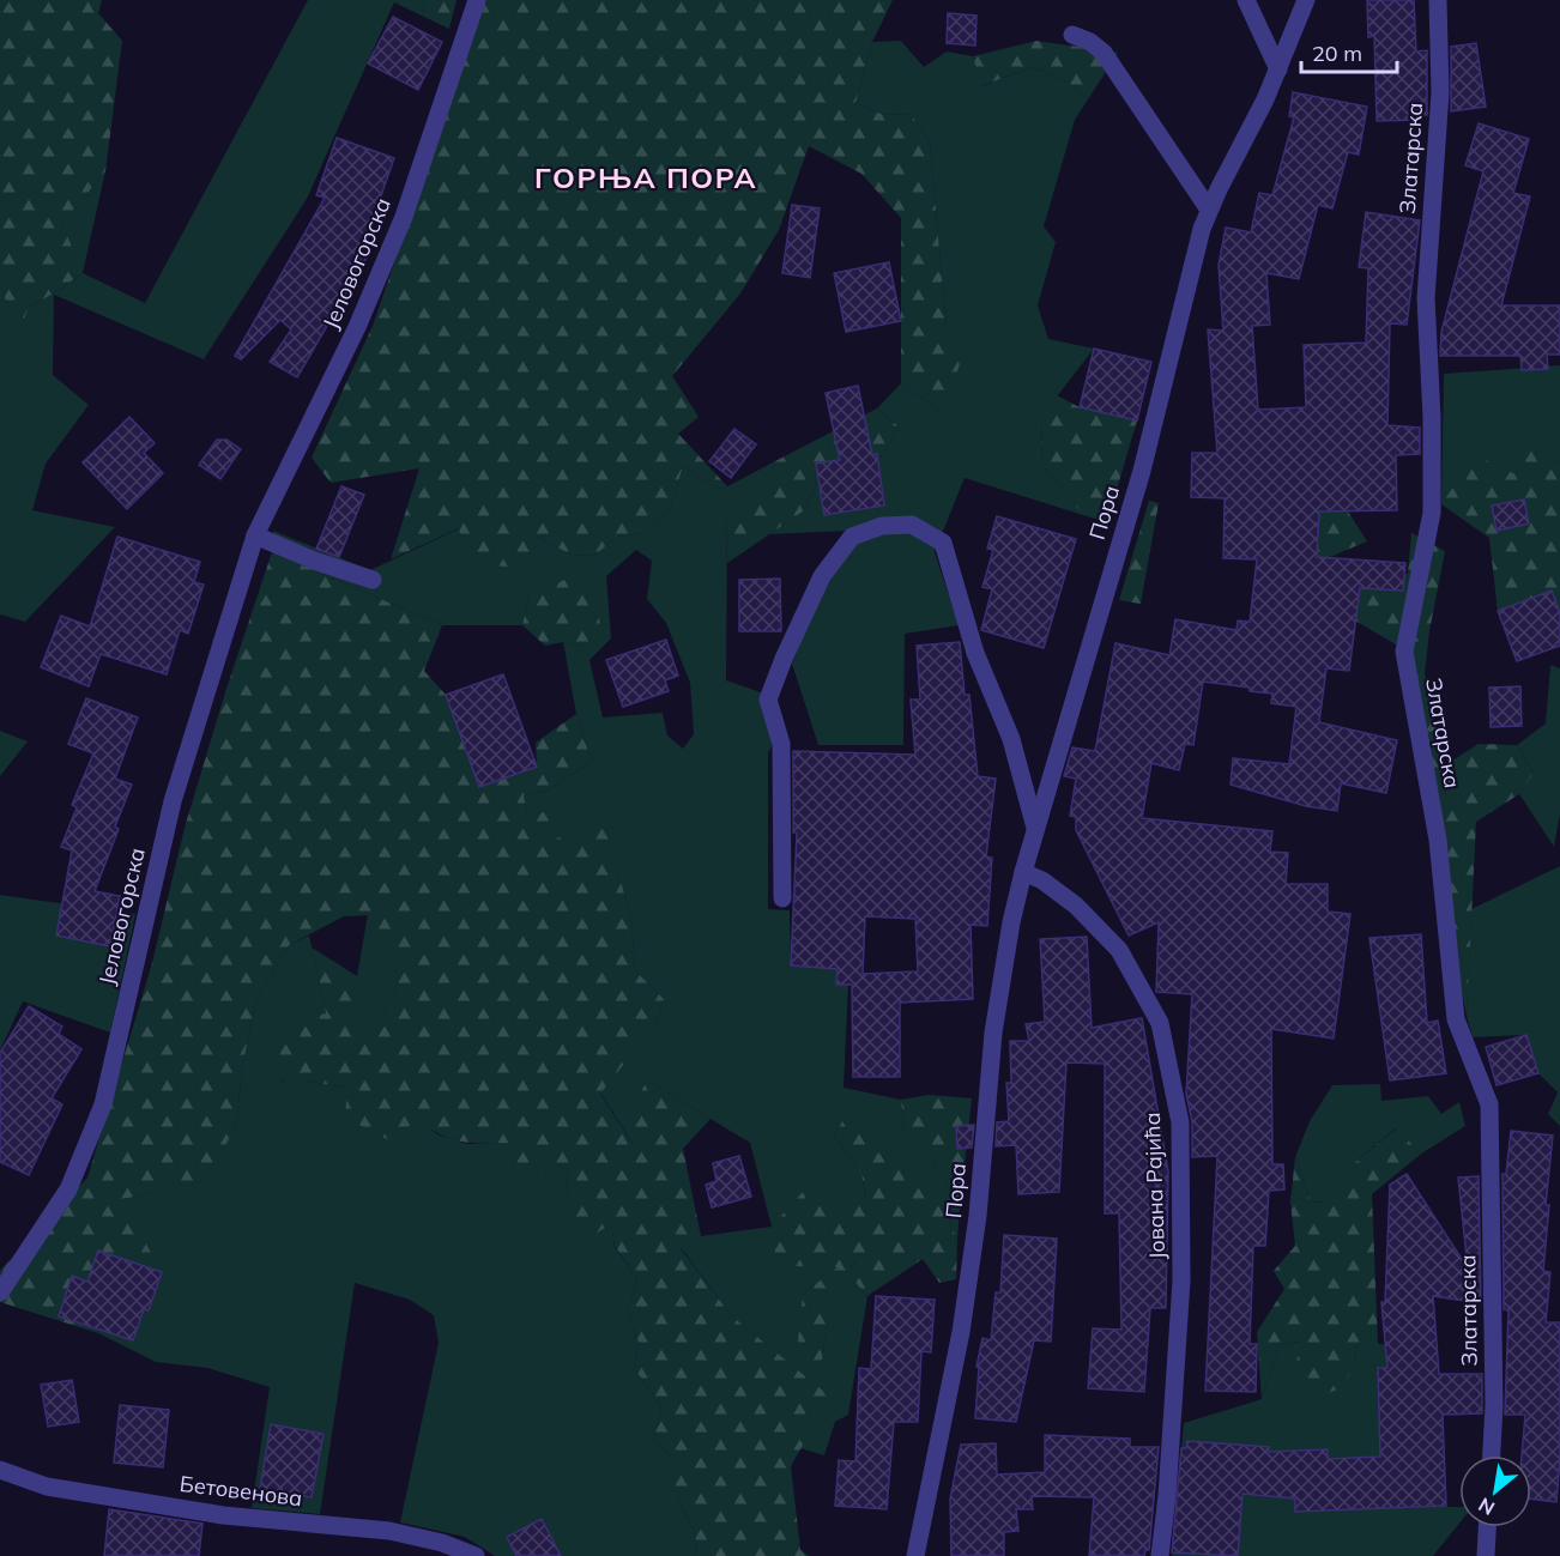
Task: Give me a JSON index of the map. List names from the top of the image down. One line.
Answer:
{"streets":{"street":["Златарска","Јеловогорска","Пора","Јована Рајића","Бетовенова"]},"crossings":[["Пора","Јована Рајића"]],"districts":["ГОРЊА ПОРА"],"scale_bar":"20 m","north":"bottom left"}
